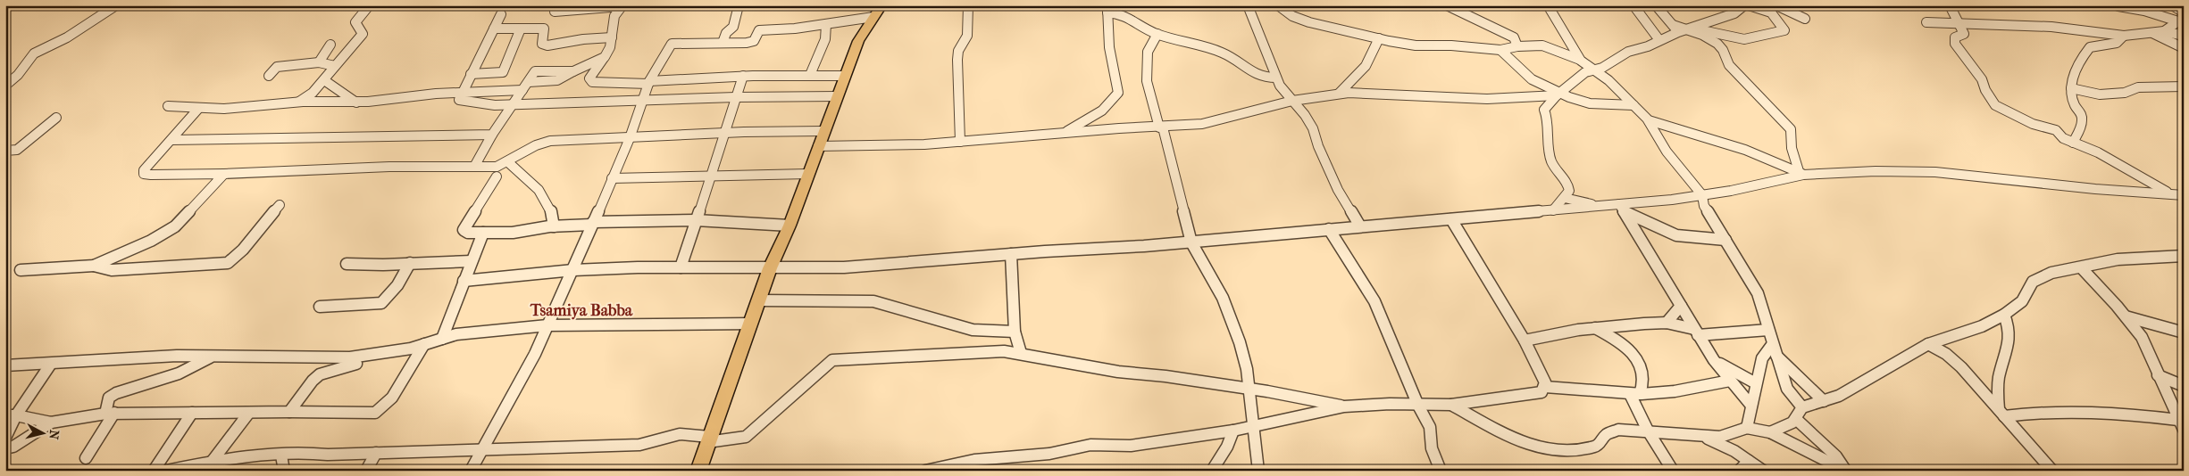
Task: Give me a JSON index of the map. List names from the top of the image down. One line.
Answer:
{"districts":["Tsamiya Babba"],"north":"right"}
